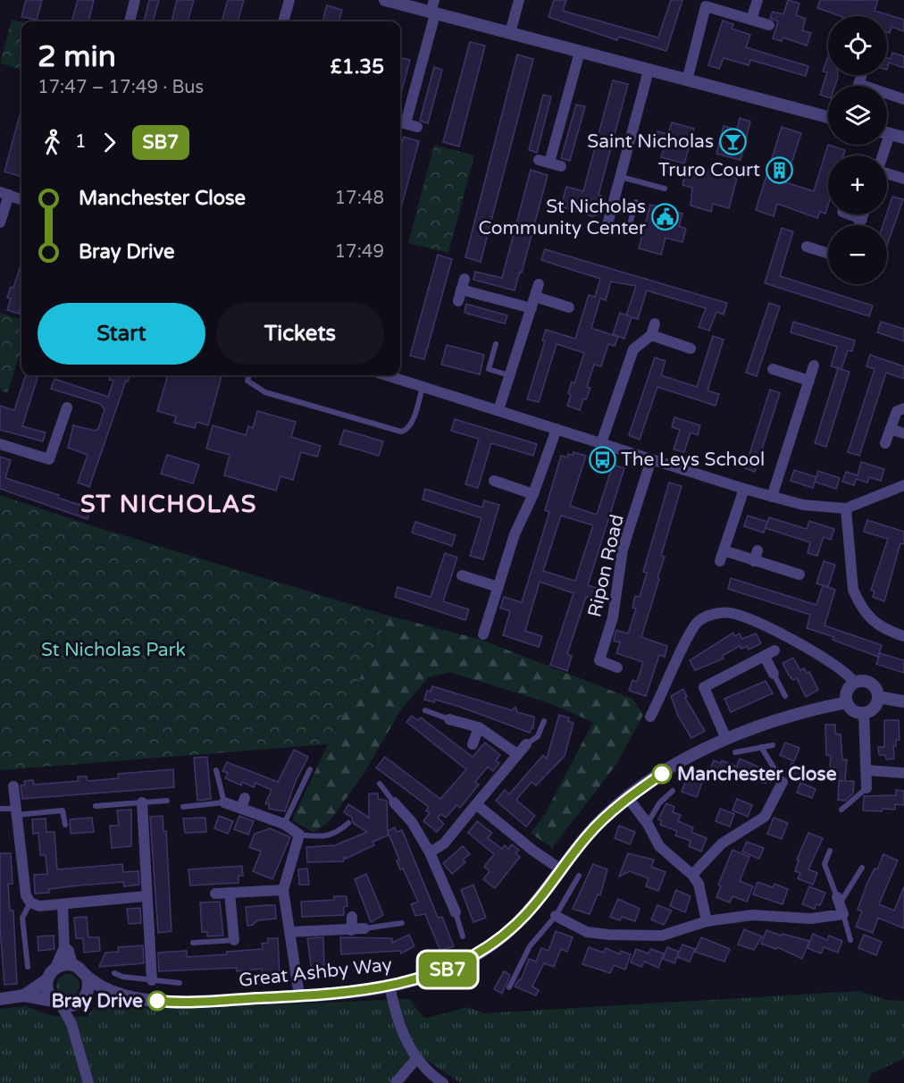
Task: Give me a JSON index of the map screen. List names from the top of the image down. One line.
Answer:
{"streets":{"street":["Ripon Road","Great Ashby Way"]},"districts":["ST NICHOLAS"],"parks":["St Nicholas Park"],"places":{"bar":["Saint Nicholas"],"building":["Truro Court"],"public building":["St Nicholas Community Center"],"bus stop":["The Leys School"],"other":["Manchester Close","Bray Drive"]},"lines":["bus line SB7"],"page":{"on_map":"SB7","map_buttons":["+","−"],"heading":["2 min","17:47 – 17:49 · Bus","£1.35"],"legs":["1","SB7"],"list":[{"name":"Manchester Close","value":"17:48"},{"name":"Bray Drive","value":"17:49"}],"buttons":["Start","Tickets"]}}
